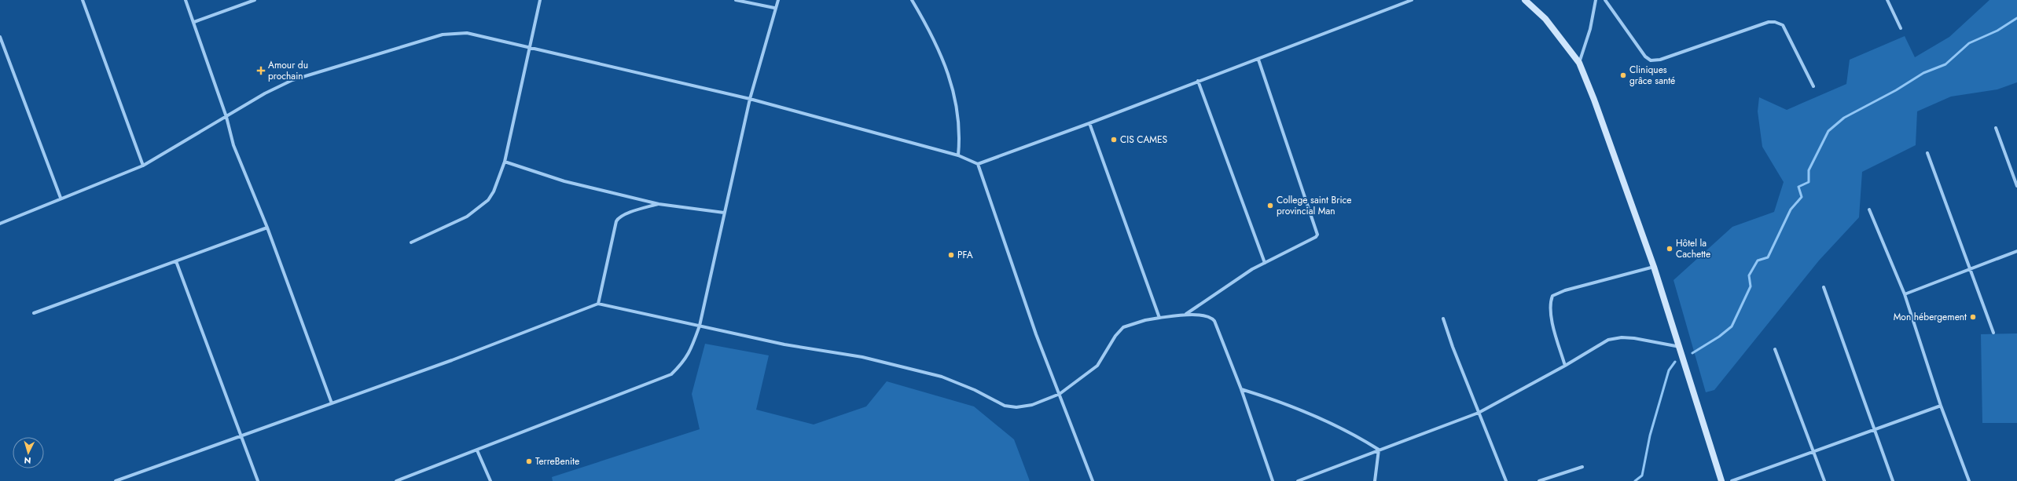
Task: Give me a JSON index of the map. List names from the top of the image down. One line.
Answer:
{"places":{"health":["Amour du prochain"],"other":["Cliniques grâce santé","CIS CAMES","College saint Brice provincial Man","Hôtel la Cachette","PFA","Mon hébergement","TerreBenite"]},"north":"bottom"}
